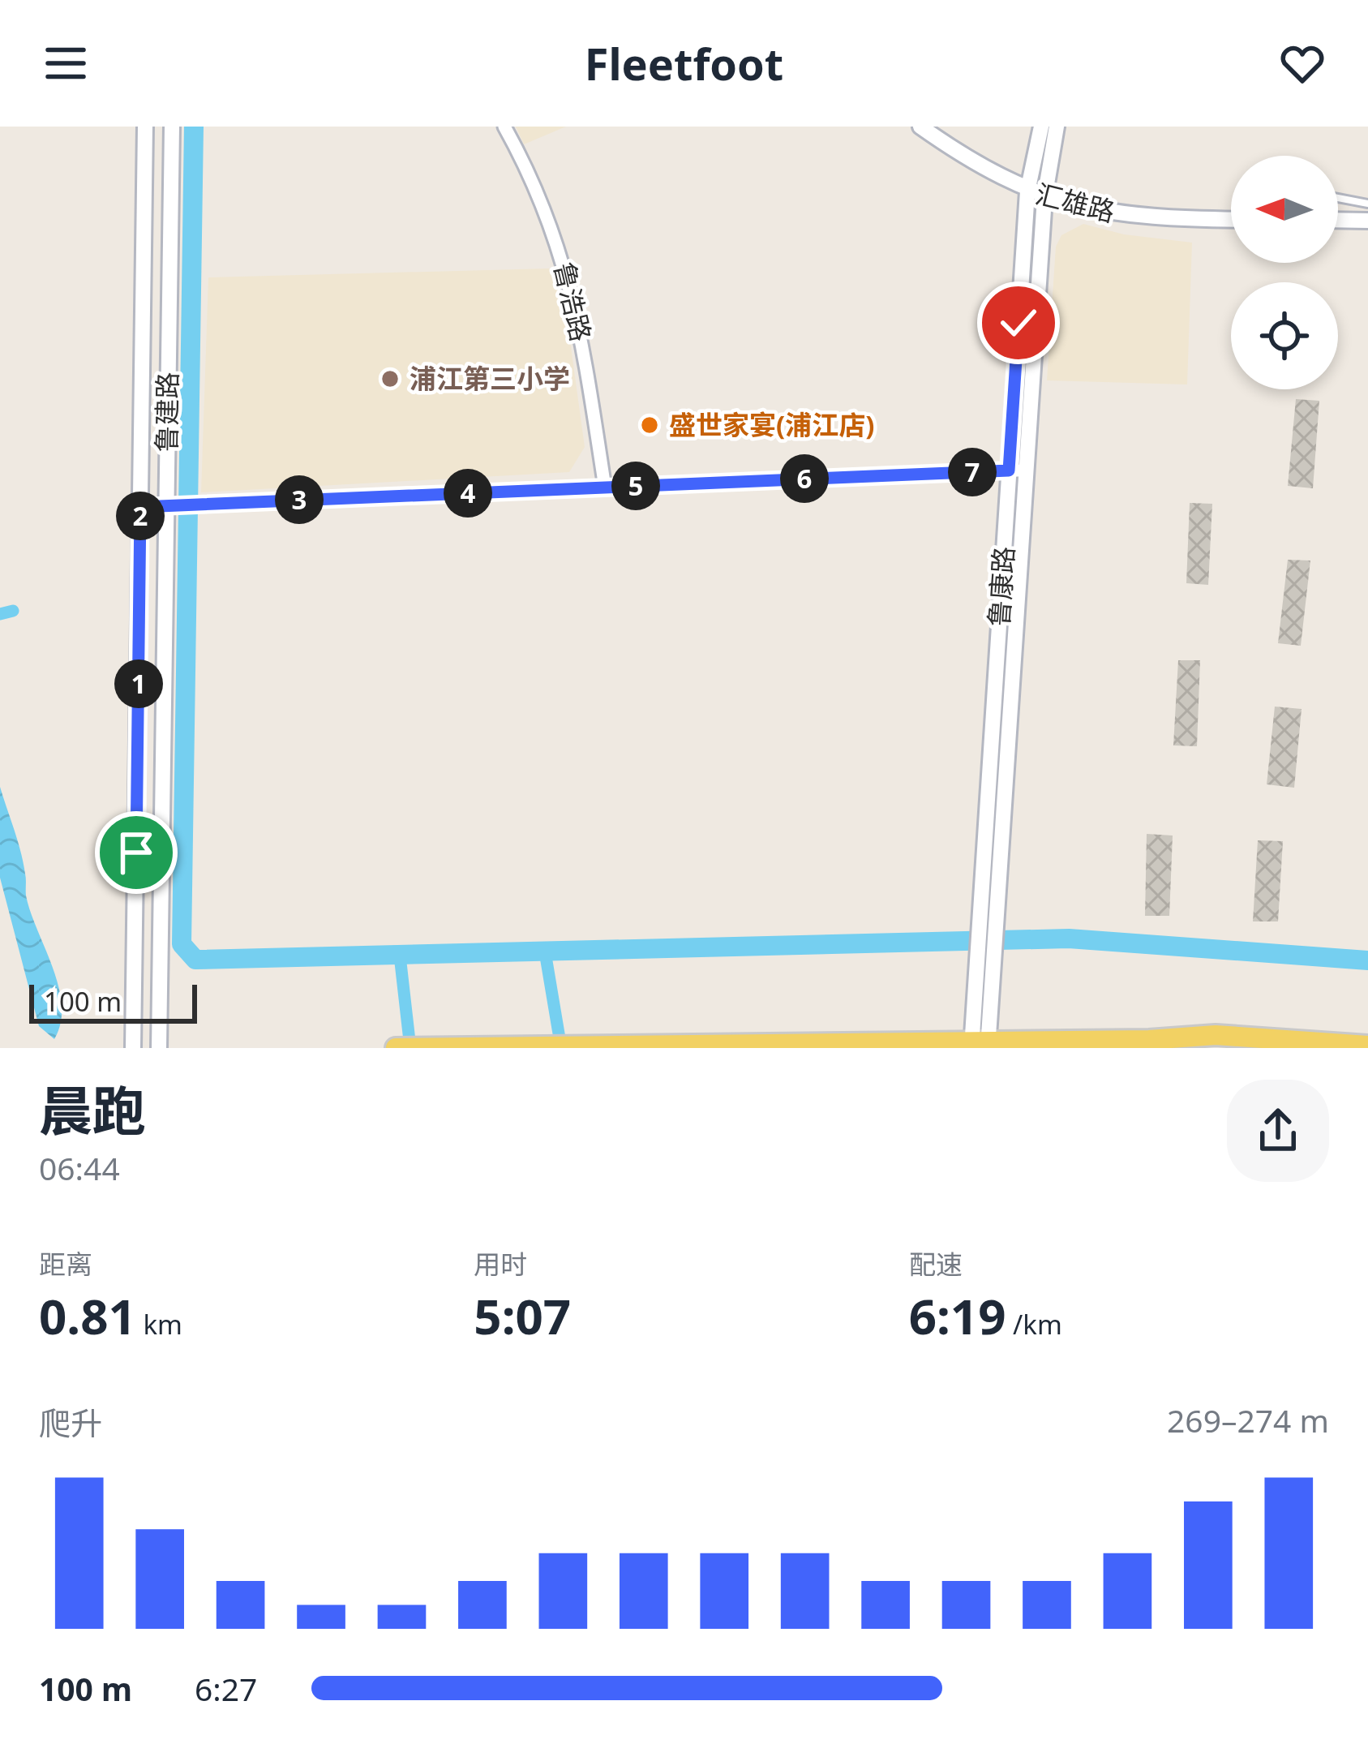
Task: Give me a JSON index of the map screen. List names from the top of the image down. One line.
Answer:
{"streets":{"street":["汇雄路","鲁浩路","鲁建路","鲁康路"]},"crossings":[["汇雄路","鲁康路"]],"places":["浦江第三小学","盛世家宴(浦江店)"],"scale_bar":"100 m","north":"left","page":{"header":"Fleetfoot","pins":["7","6","5","4","3","2","1"],"scale":"100 m","heading":["晨跑","06:44"],"stats":[["距离","0.81 km"],["用时","5:07"],["配速","6:19 /km"]],"chart":["爬升","269–274 m"],"list":[{"name":"100 m","note":"6:27"}]}}
